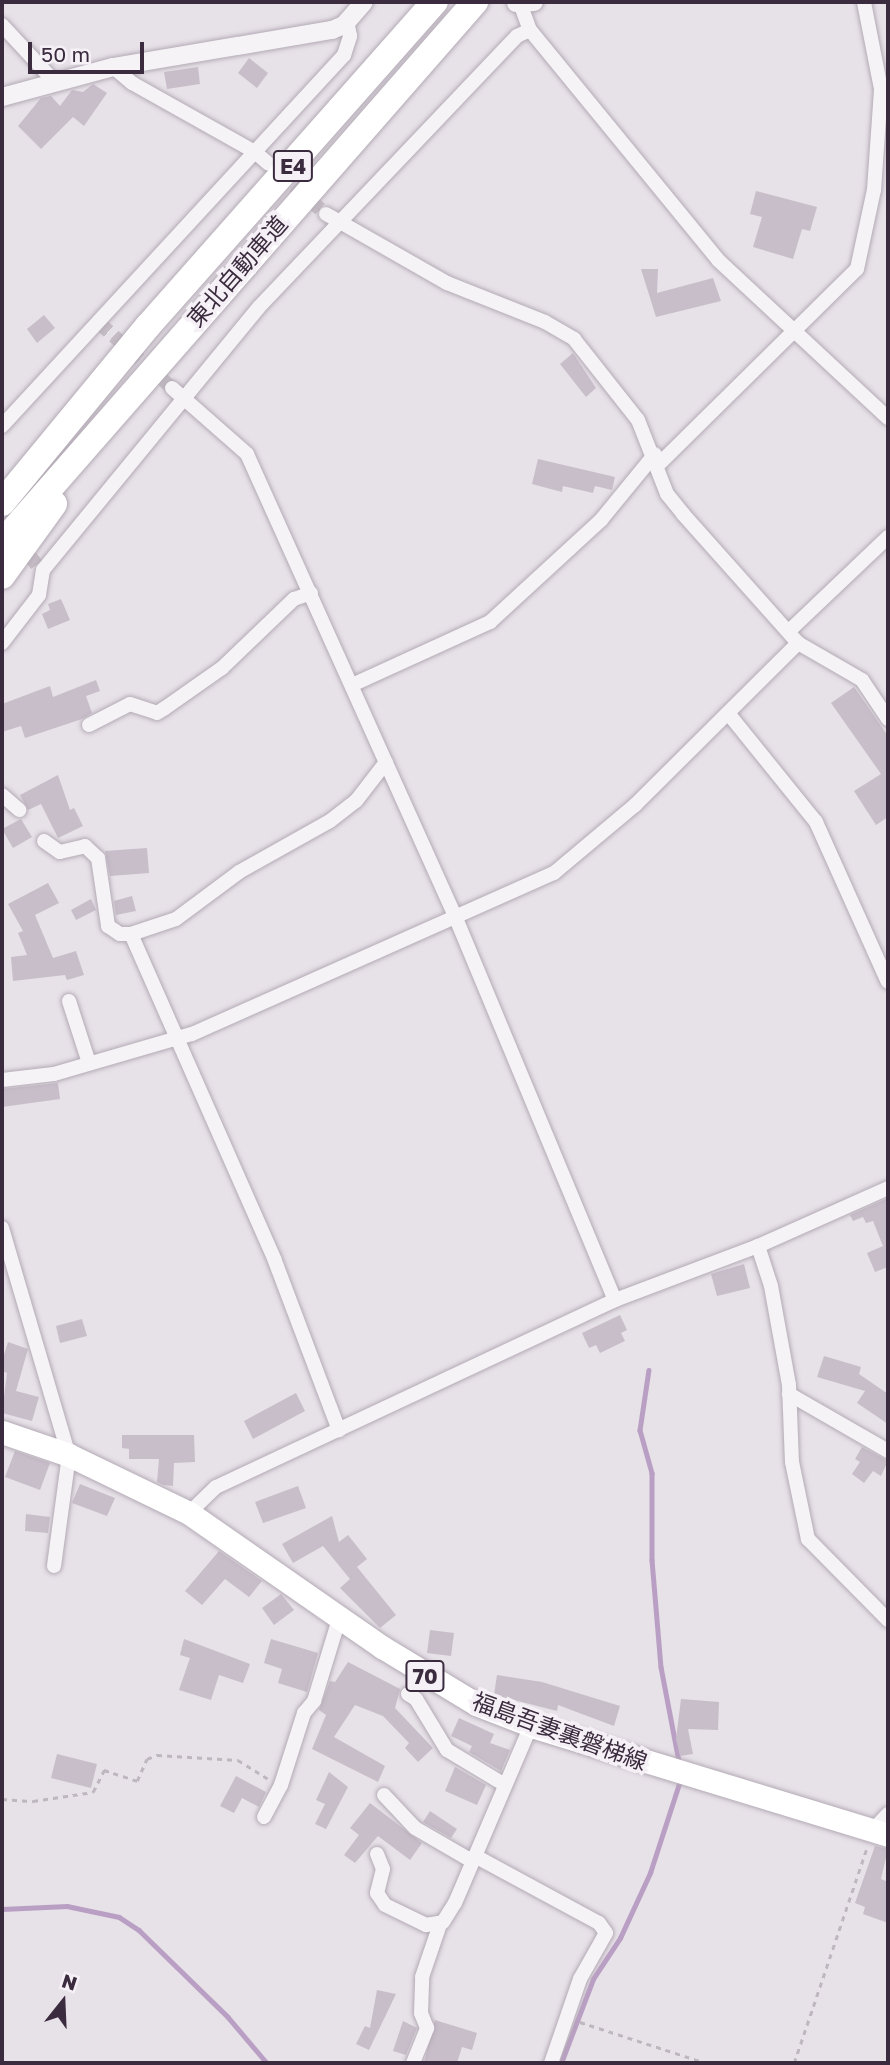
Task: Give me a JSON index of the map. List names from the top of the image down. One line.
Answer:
{"streets":{"highway":["E4","東北自動車道"],"main road":["70","福島吾妻裏磐梯線"]},"scale_bar":"50 m","north":"top"}
